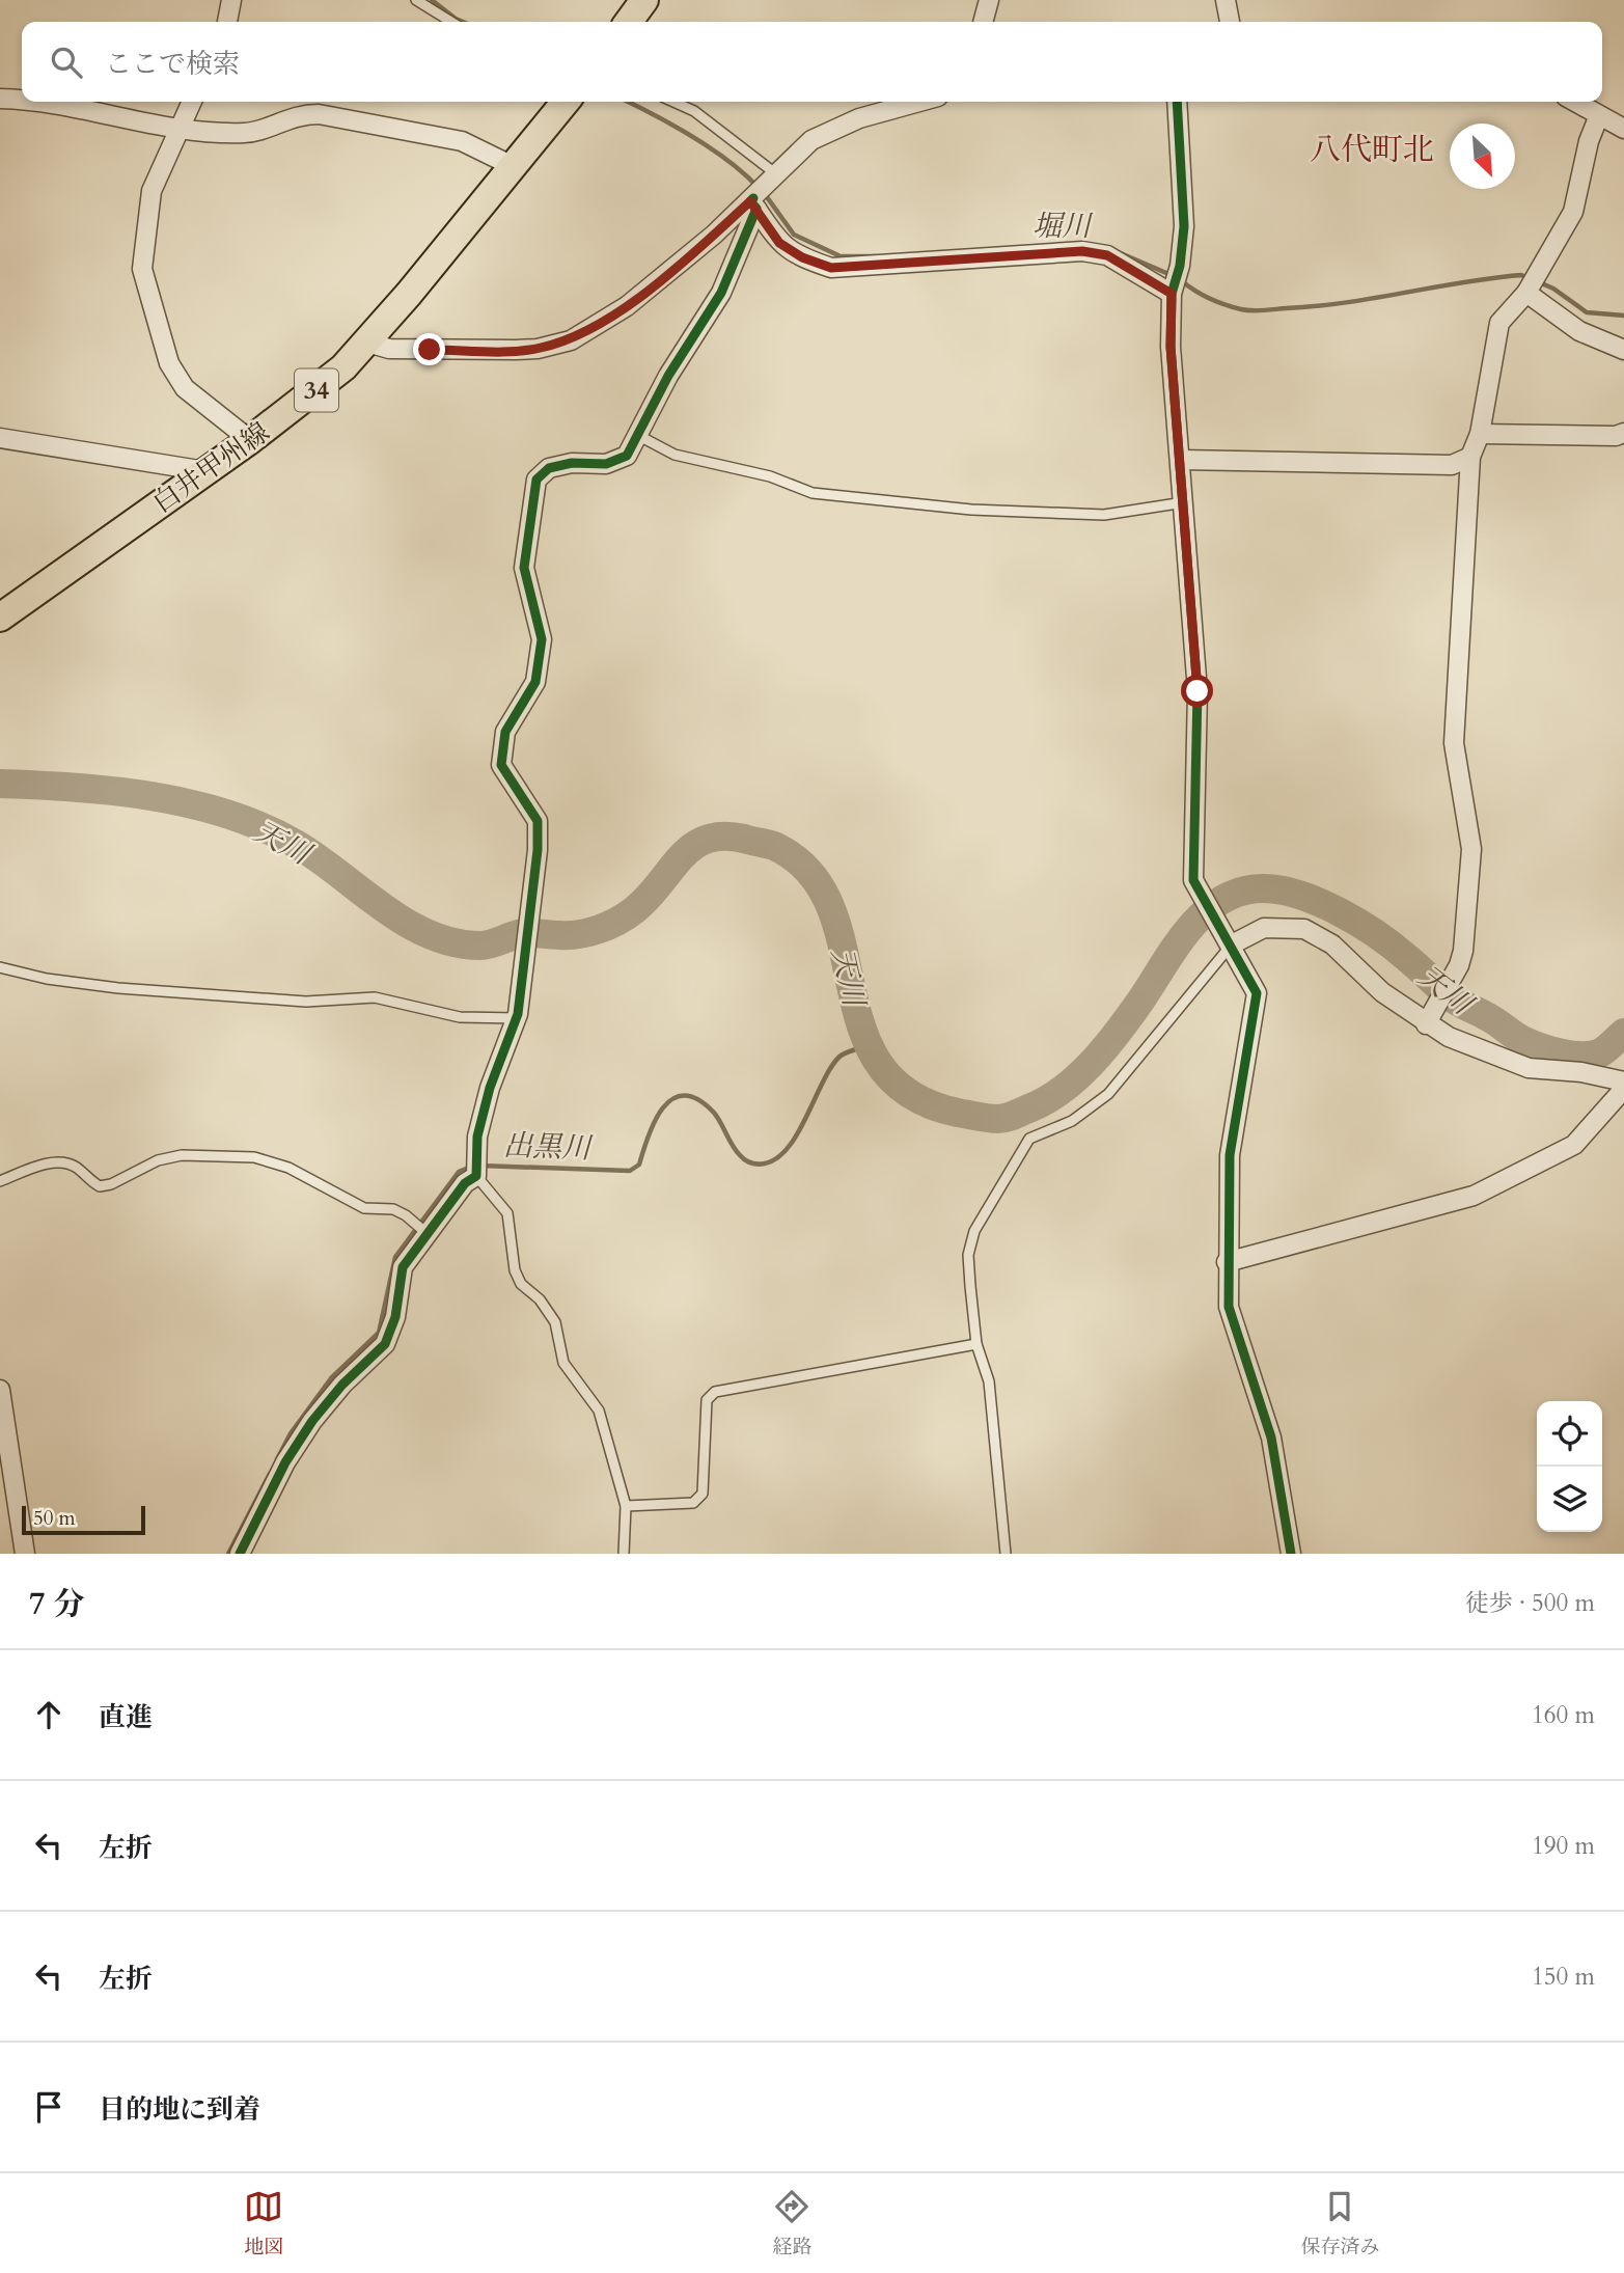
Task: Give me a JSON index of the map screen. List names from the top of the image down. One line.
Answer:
{"streets":{"main road":["34","白井甲州線"]},"districts":["八代町北"],"water":["堀川","天川","出黒川"],"scale_bar":"50 m","north":"bottom right","page":{"search":"ここで検索","scale":"50 m","heading":["7 分","徒歩 · 500 m"],"list":[["直進","160 m"],["左折","190 m"],["左折","150 m"],"目的地に到着"],"nav":["地図","経路","保存済み"]}}
